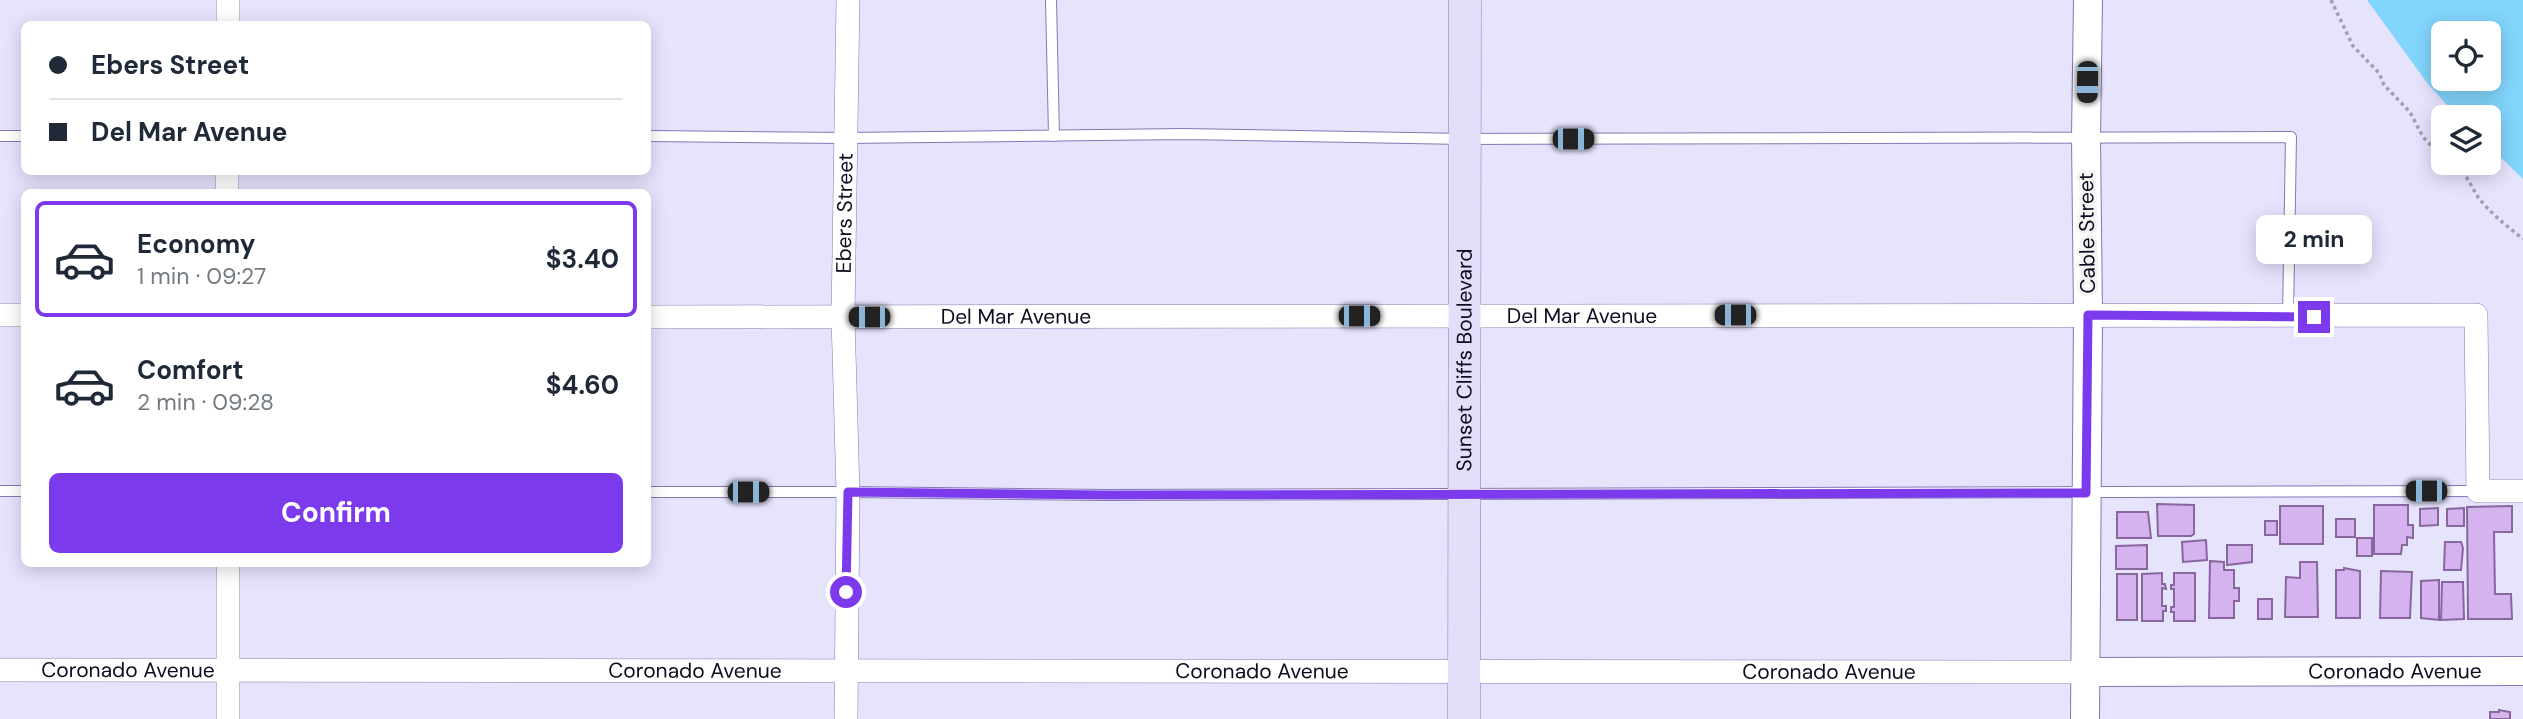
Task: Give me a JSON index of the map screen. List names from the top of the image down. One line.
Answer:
{"streets":{"main road":["Sunset Cliffs Boulevard"],"street":["Ebers Street","Cable Street","Del Mar Avenue","Coronado Avenue"]},"crossings":[["Ebers Street","Del Mar Avenue"],["Ebers Street","Coronado Avenue"],["Cable Street","Del Mar Avenue"],["Cable Street","Coronado Avenue"],["Del Mar Avenue","Sunset Cliffs Boulevard"],["Sunset Cliffs Boulevard","Coronado Avenue"]],"page":{"banner":["Ebers Street","Del Mar Avenue"],"list":[{"name":"Economy","note":"1 min · 09:27","value":"$3.40"},{"name":"Comfort","note":"2 min · 09:28","value":"$4.60"}],"bubble":"2 min","buttons":"Confirm"}}
